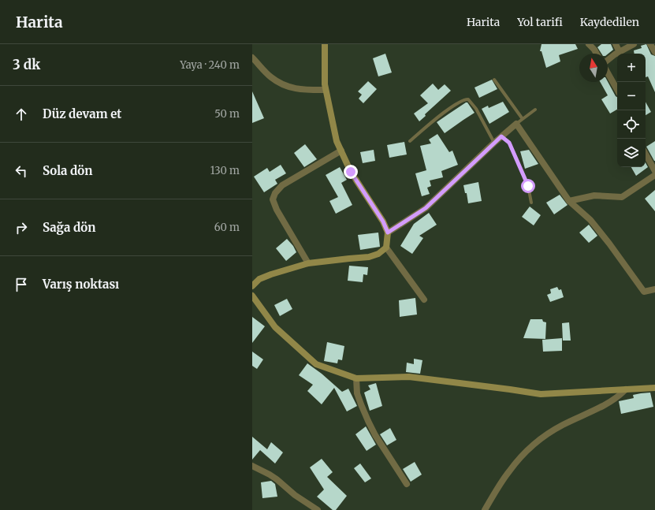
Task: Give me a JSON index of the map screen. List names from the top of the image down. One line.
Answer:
{"north":"top","page":{"header":"Harita","nav":["Harita","Yol tarifi","Kaydedilen"],"heading":["3 dk","Yaya · 240 m"],"map_buttons":["+","−"],"list":[["Düz devam et","50 m"],["Sola dön","130 m"],["Sağa dön","60 m"],"Varış noktası"]}}
